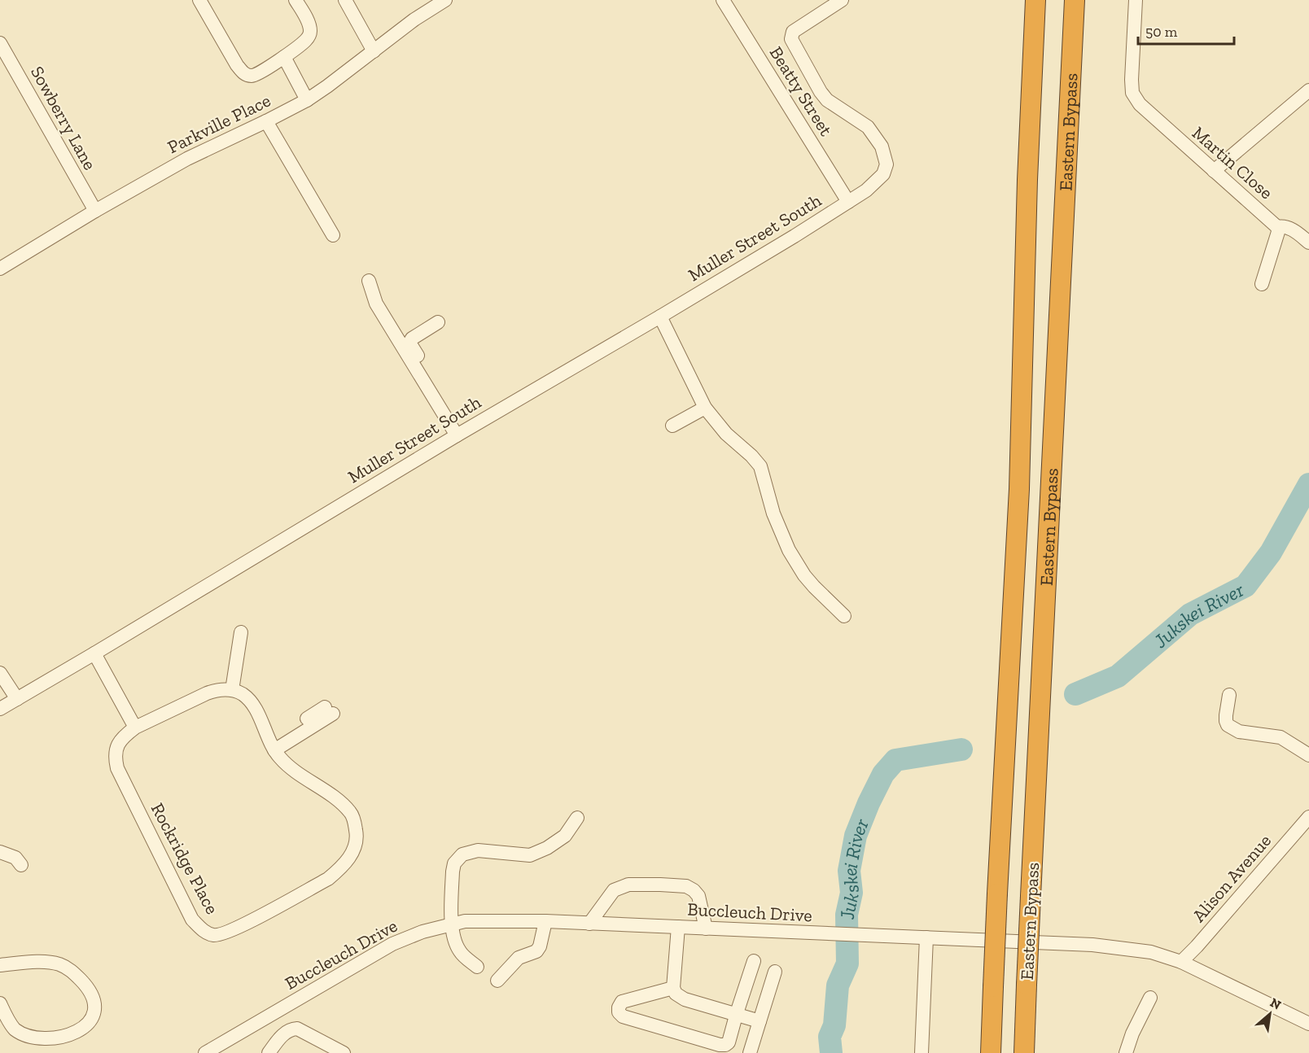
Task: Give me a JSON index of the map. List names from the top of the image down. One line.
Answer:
{"streets":{"highway":["Eastern Bypass"],"street":["Beatty Street","Sowberry Lane","Parkville Place","Martin Close","Muller Street South","Rockridge Place","Alison Avenue","Buccleuch Drive"]},"crossings":[["Beatty Street","Muller Street South"],["Sowberry Lane","Parkville Place"],["Alison Avenue","Buccleuch Drive"]],"water":["Jukskei River"],"scale_bar":"50 m","north":"top right"}
